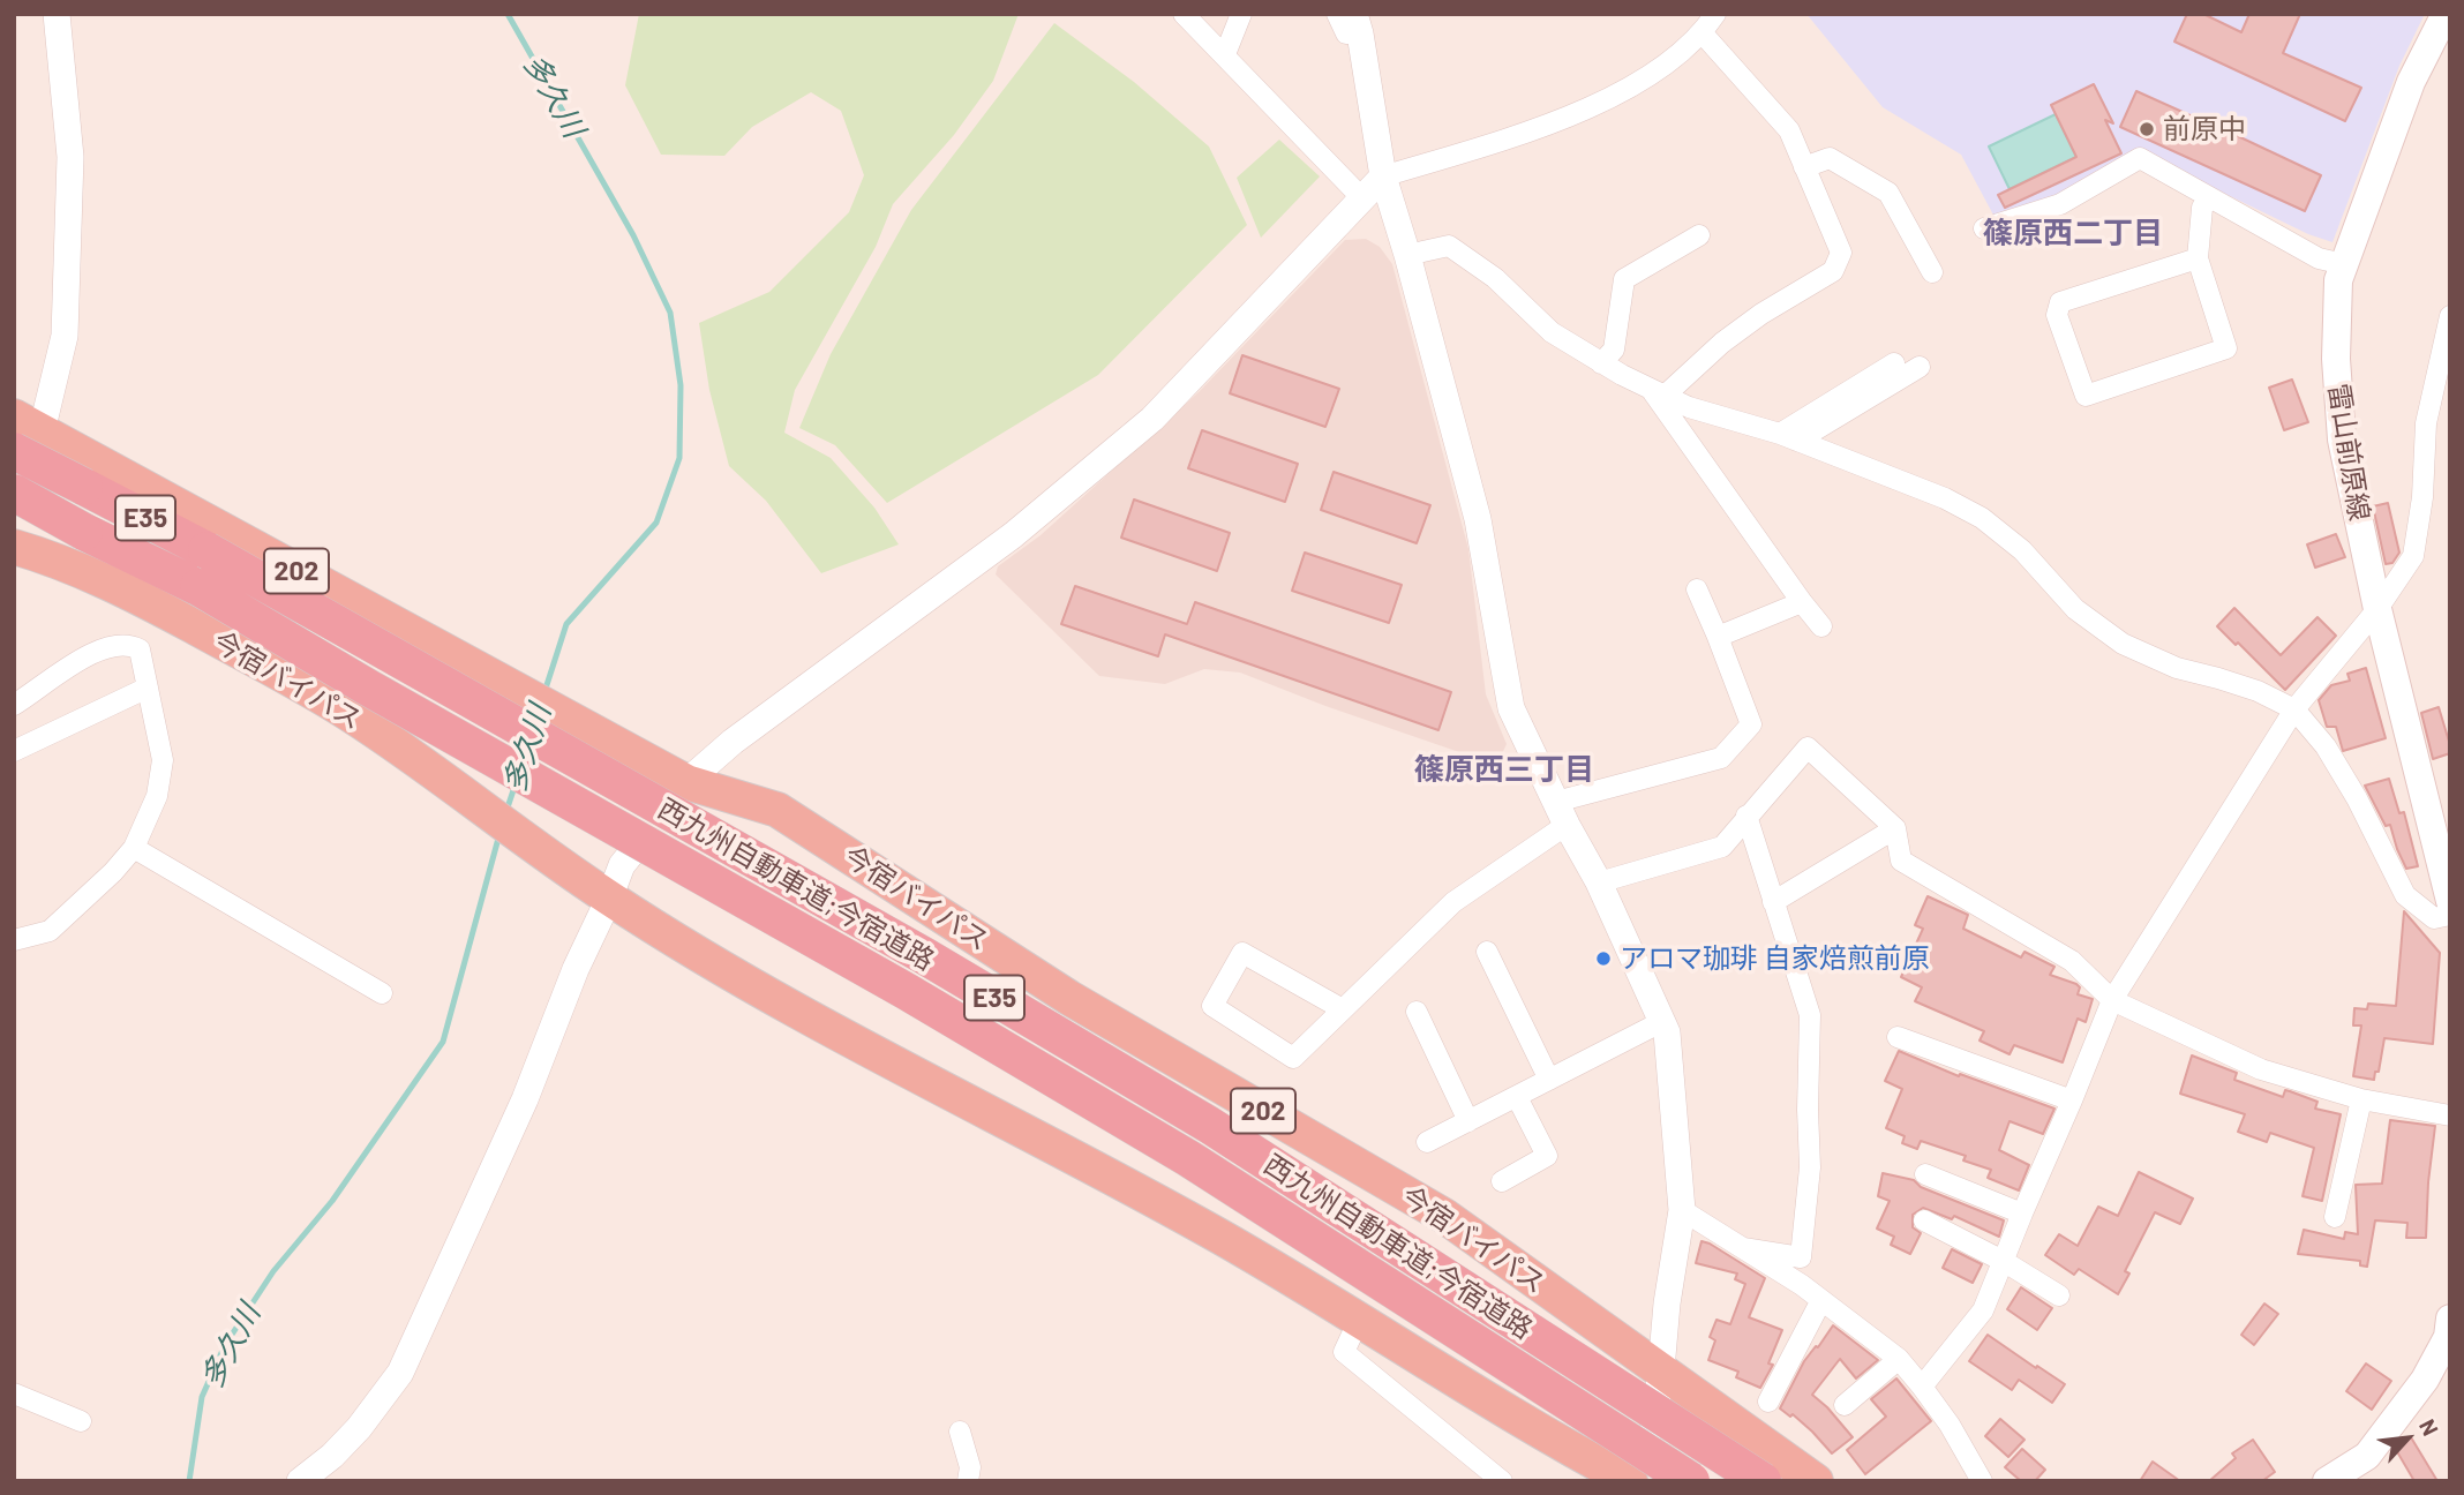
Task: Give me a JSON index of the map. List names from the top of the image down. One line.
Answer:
{"streets":{"highway":["E35","202","今宿バイパス","西九州自動車道;今宿道路"],"main road":["雷山前原線"]},"crossings":[["今宿バイパス","西九州自動車道;今宿道路"]],"districts":["篠原西二丁目","篠原西三丁目"],"water":["多久川"],"places":["前原中","アロマ珈琲 自家焙煎前原"],"north":"top right"}
